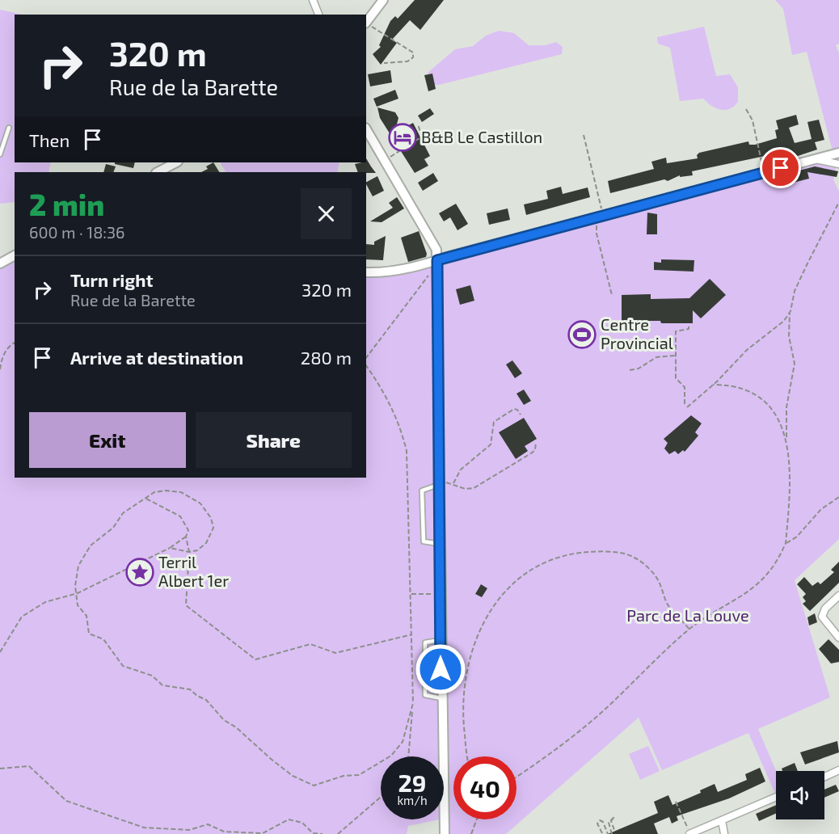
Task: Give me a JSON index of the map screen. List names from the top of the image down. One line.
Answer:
{"parks":["Parc de La Louve"],"places":{"hotel":["B&B Le Castillon"],"sports":["Centre Provincial"],"place":["Terril Albert 1er"]},"page":{"turn":["320 m","Rue de la Barette"],"then":"Then","heading":["2 min","600 m · 18:36"],"list":[{"name":"Turn right","note":"Rue de la Barette","value":"320 m"},{"name":"Arrive at destination","value":"280 m"}],"buttons":["Exit","Share"],"speed":"29 km/h","limit":"40"}}
